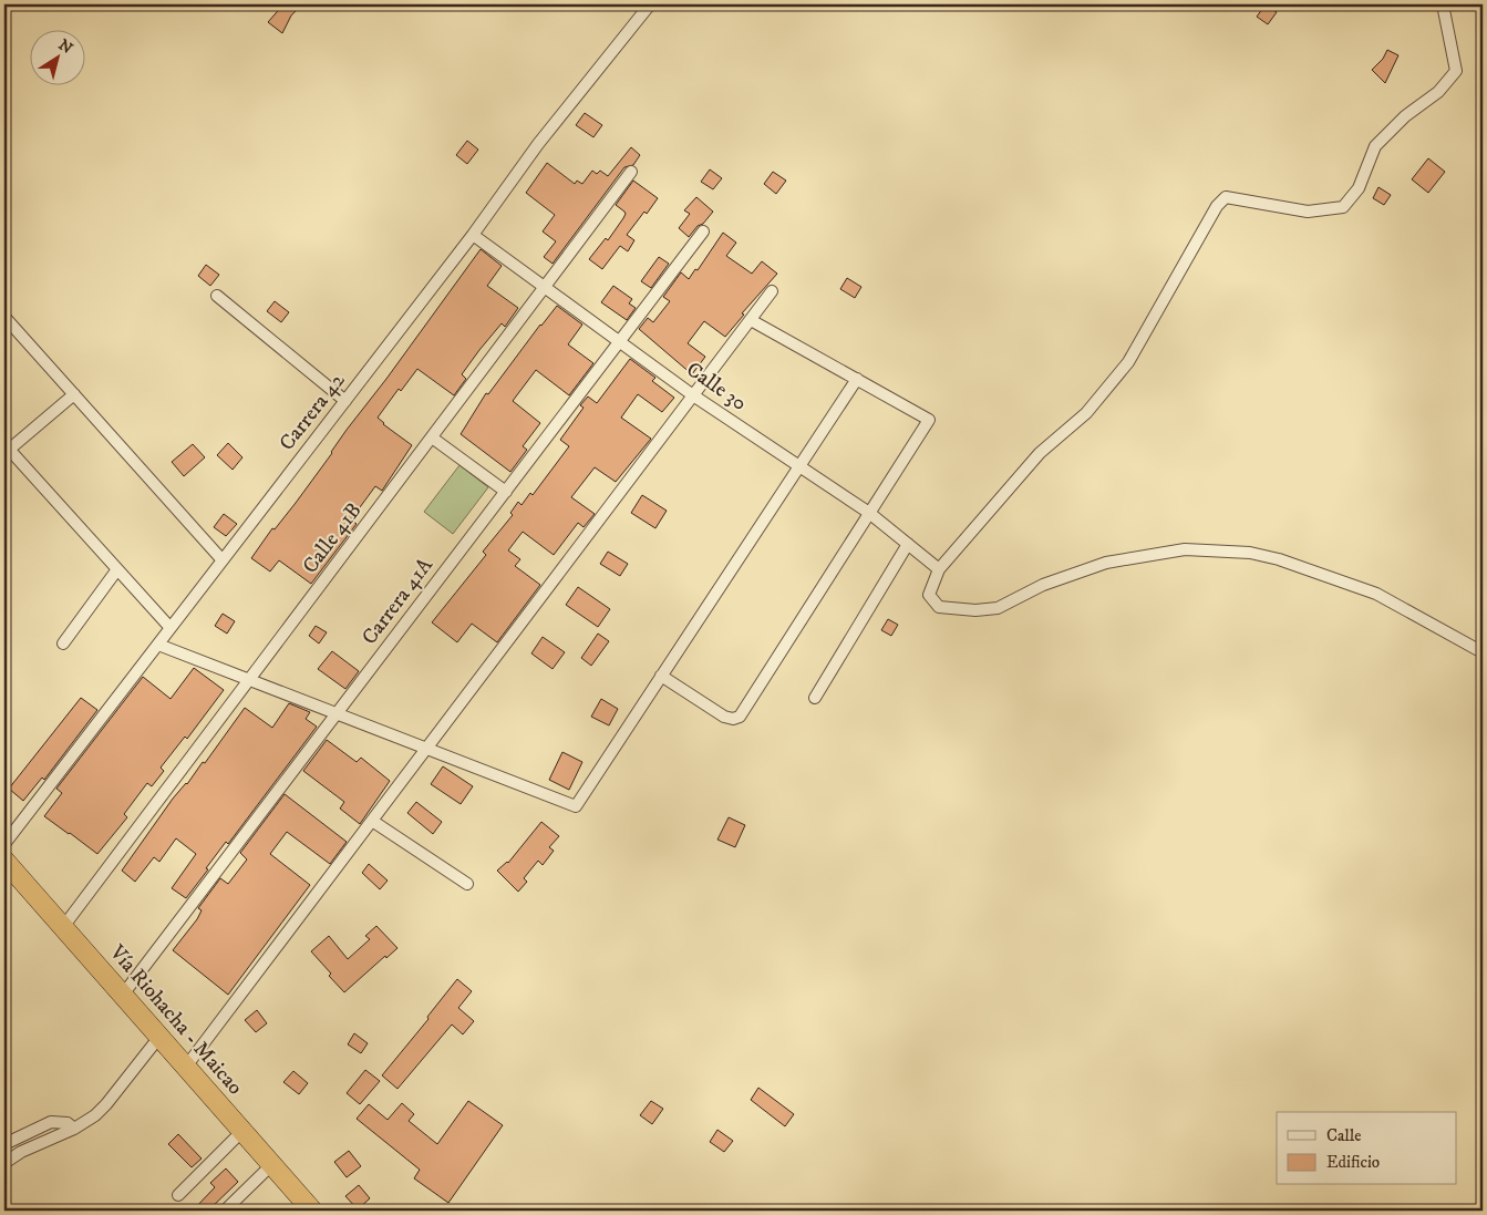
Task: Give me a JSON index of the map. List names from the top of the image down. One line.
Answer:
{"streets":{"highway":["Vía Riohacha - Maicao"],"street":["Calle 30","Carrera 42","Calle 41B","Carrera 41A"]},"crossings":[["Calle 30","Carrera 42"],["Calle 30","Calle 41B"],["Calle 30","Carrera 41A"],["Calle 41B","Vía Riohacha - Maicao"],["Carrera 41A","Vía Riohacha - Maicao"]],"legend":["Calle","Edificio"],"north":"top right"}
